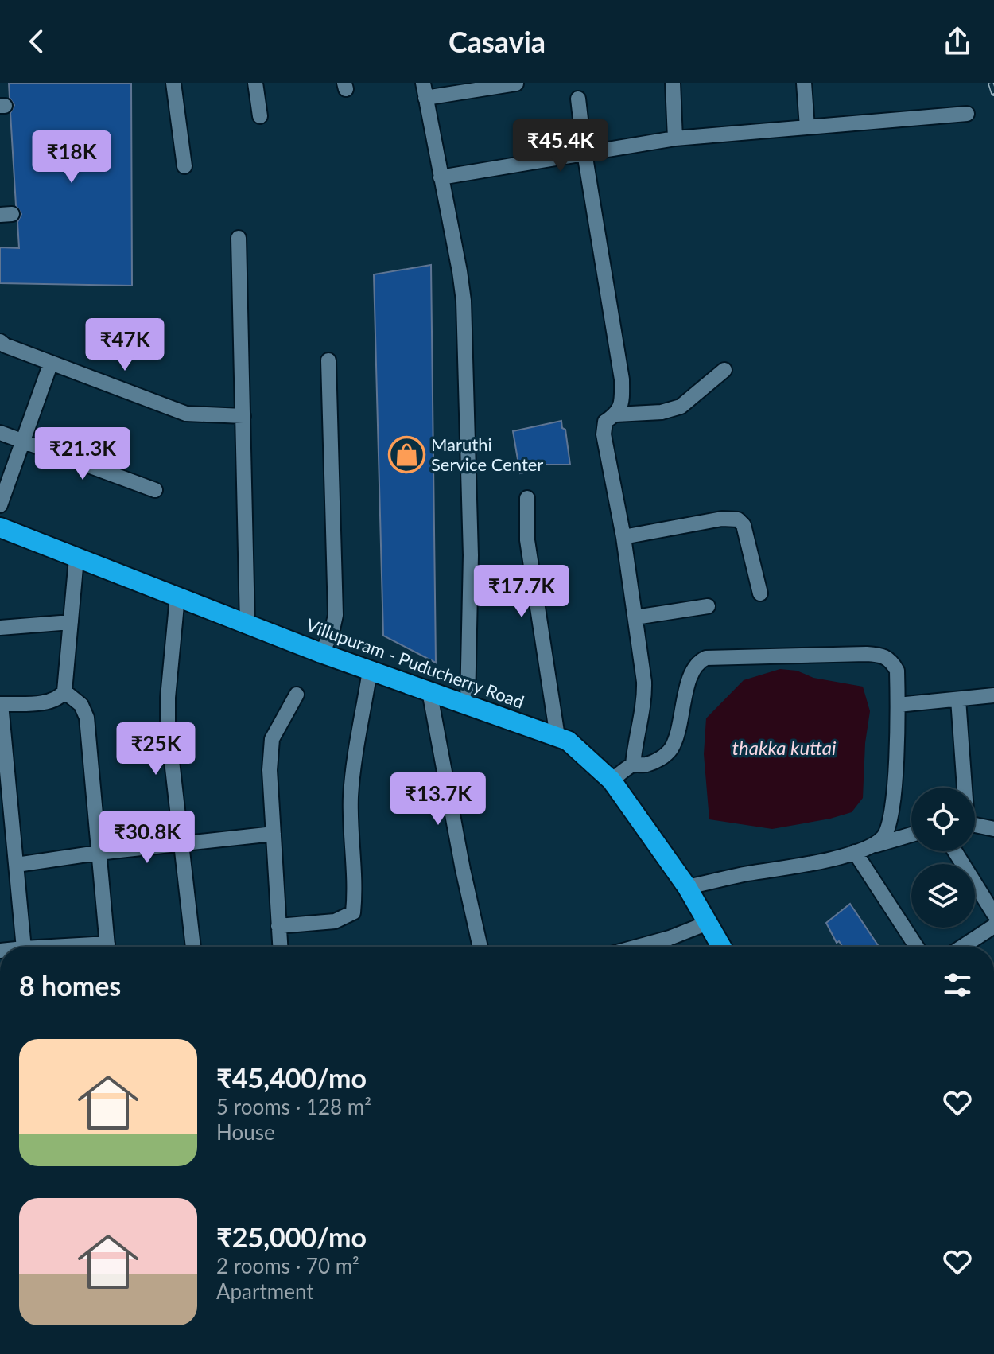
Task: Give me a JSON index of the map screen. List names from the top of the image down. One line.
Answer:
{"streets":{"highway":["Villupuram - Puducherry Road"]},"water":["thakka kuttai"],"places":{"shop":["Maruthi Service Center"]},"page":{"header":"Casavia","price":["₹45.4K","₹18K","₹47K","₹21.3K","₹17.7K","₹25K","₹13.7K","₹30.8K"],"heading":"8 homes","list":[{"name":"₹45,400/mo","note":"5 rooms · 128 m² · House"},{"name":"₹25,000/mo","note":"2 rooms · 70 m² · Apartment"}]}}
